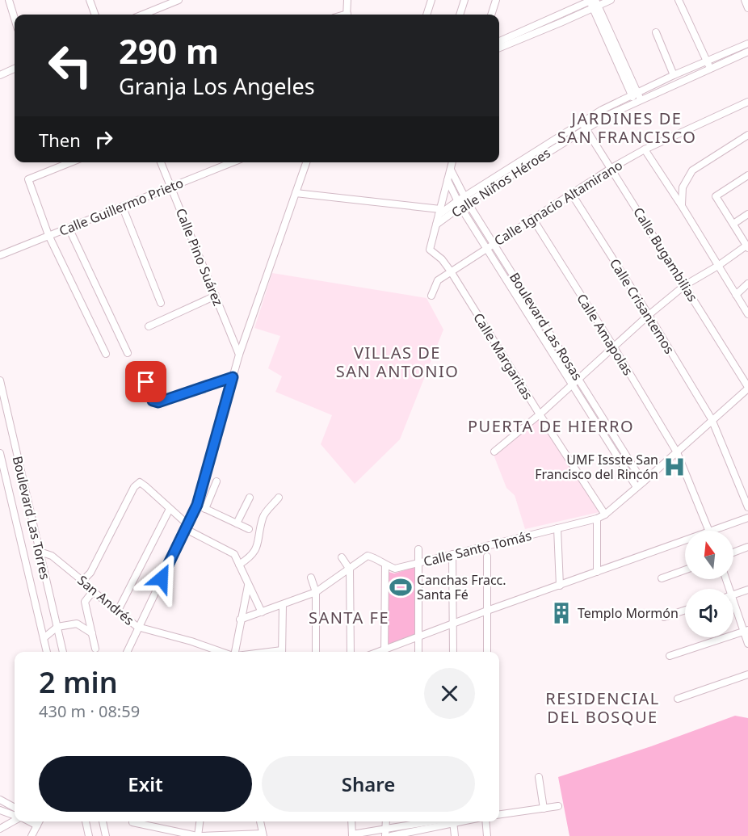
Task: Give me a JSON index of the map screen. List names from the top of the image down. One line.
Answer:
{"streets":{"street":["Calle Niños Héroes","Calle Ignacio Altamirano","Calle Guillermo Prieto","Calle Bugambilias","Calle Pino Suárez","Calle Crisantemos","Boulevard Las Rosas","Calle Amapolas","Calle Margaritas","Boulevard Las Torres","Calle Santo Tomás","San Andrés"]},"crossings":[["Calle Niños Héroes","Calle Bugambilias"],["Calle Niños Héroes","Boulevard Las Rosas"],["Calle Niños Héroes","Calle Margaritas"],["Calle Ignacio Altamirano","Calle Bugambilias"],["Calle Ignacio Altamirano","Calle Crisantemos"],["Calle Ignacio Altamirano","Boulevard Las Rosas"],["Calle Ignacio Altamirano","Calle Amapolas"],["Calle Ignacio Altamirano","Calle Margaritas"],["Calle Guillermo Prieto","Calle Pino Suárez"],["Calle Bugambilias","Calle Santo Tomás"],["Calle Crisantemos","Calle Santo Tomás"],["Boulevard Las Rosas","Calle Santo Tomás"],["Calle Amapolas","Calle Santo Tomás"],["Calle Margaritas","Calle Santo Tomás"],["Boulevard Las Torres","San Andrés"]],"districts":["JARDINES DE SAN FRANCISCO","VILLAS DE SAN ANTONIO","PUERTA DE HIERRO","SANTA FE","RESIDENCIAL DEL BOSQUE"],"places":{"hospital":["UMF Issste San Francisco del Rincón"],"sports":["Canchas Fracc. Santa Fé"],"building":["Templo Mormón"]},"north":"top","page":{"turn":["290 m","Granja Los Angeles"],"then":"Then","heading":["2 min","430 m · 08:59"],"buttons":["Exit","Share"]}}
